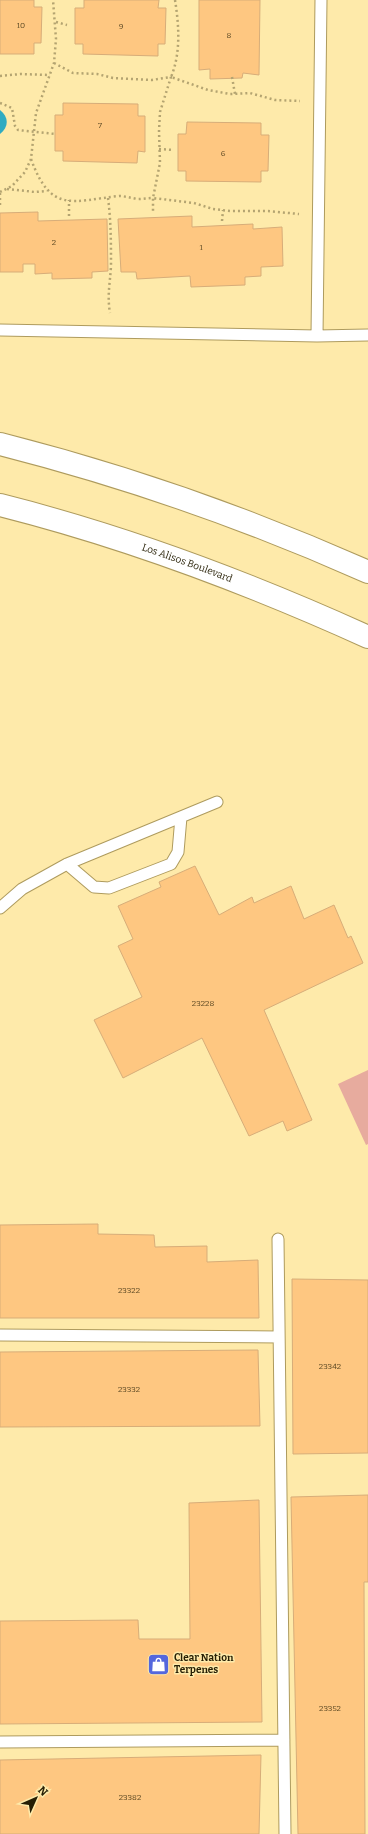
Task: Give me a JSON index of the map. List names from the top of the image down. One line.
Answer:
{"streets":{"main road":["Los Alisos Boulevard"]},"places":{"shop":["Clear Nation Terpenes"]},"house_numbers":["10","9","8","7","6","2","1","23228","23322","23342","23332","23352","23382"],"north":"top right"}
